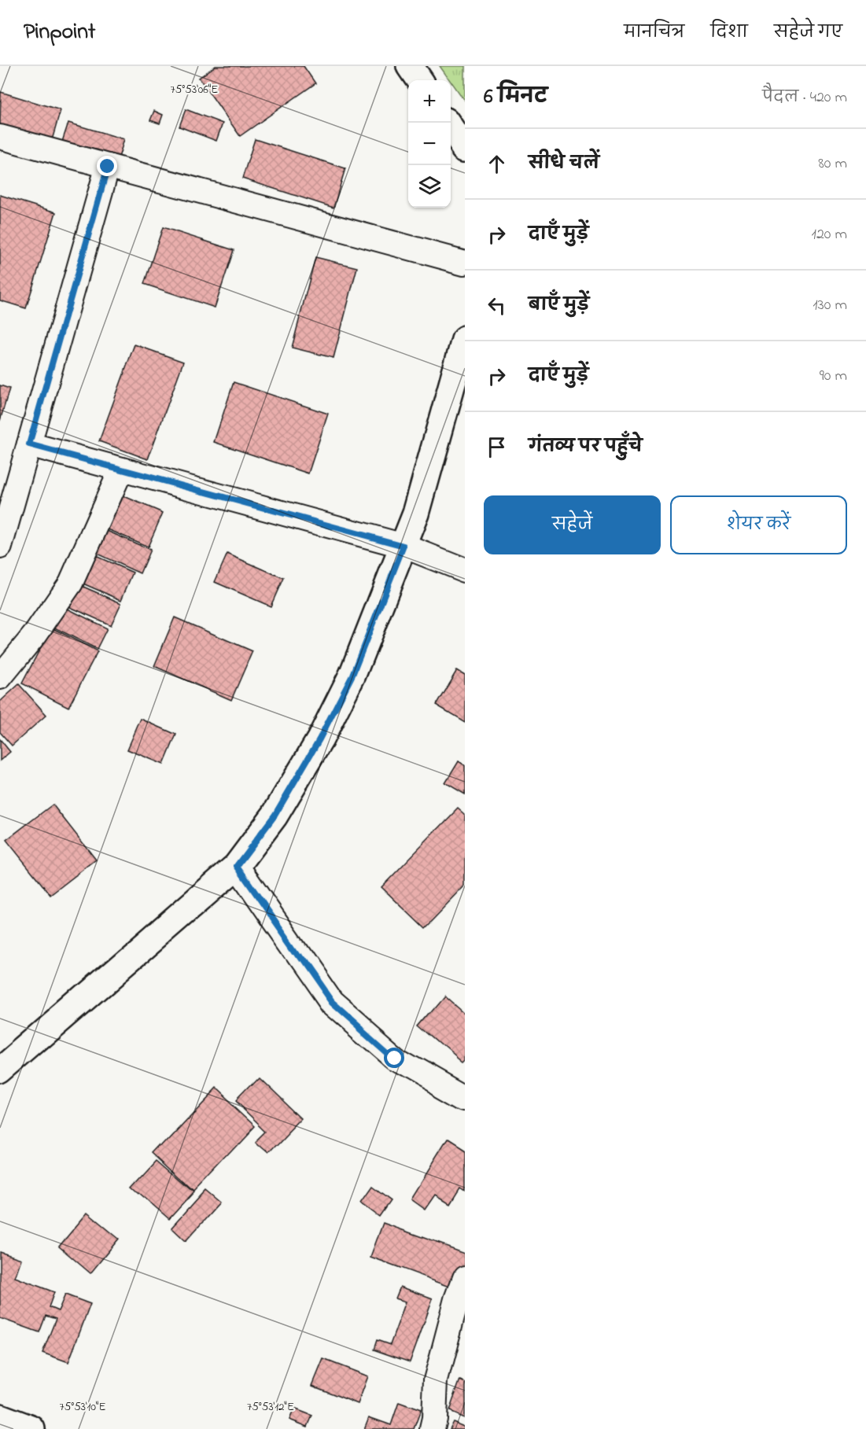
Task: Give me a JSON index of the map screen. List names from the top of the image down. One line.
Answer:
{"page":{"header":"Pinpoint","nav":["मानचित्र","दिशा","सहेजे गए"],"heading":["6 मिनट","पैदल · 420 m"],"map_buttons":["+","−"],"list":[["सीधे चलें","80 m"],["दाएँ मुड़ें","120 m"],["बाएँ मुड़ें","130 m"],["दाएँ मुड़ें","90 m"],"गंतव्य पर पहुँचे"],"buttons":["सहेजें","शेयर करें"]},"coordinates":["75°53'06\"E","75°53'10\"E","75°53'12\"E"]}
